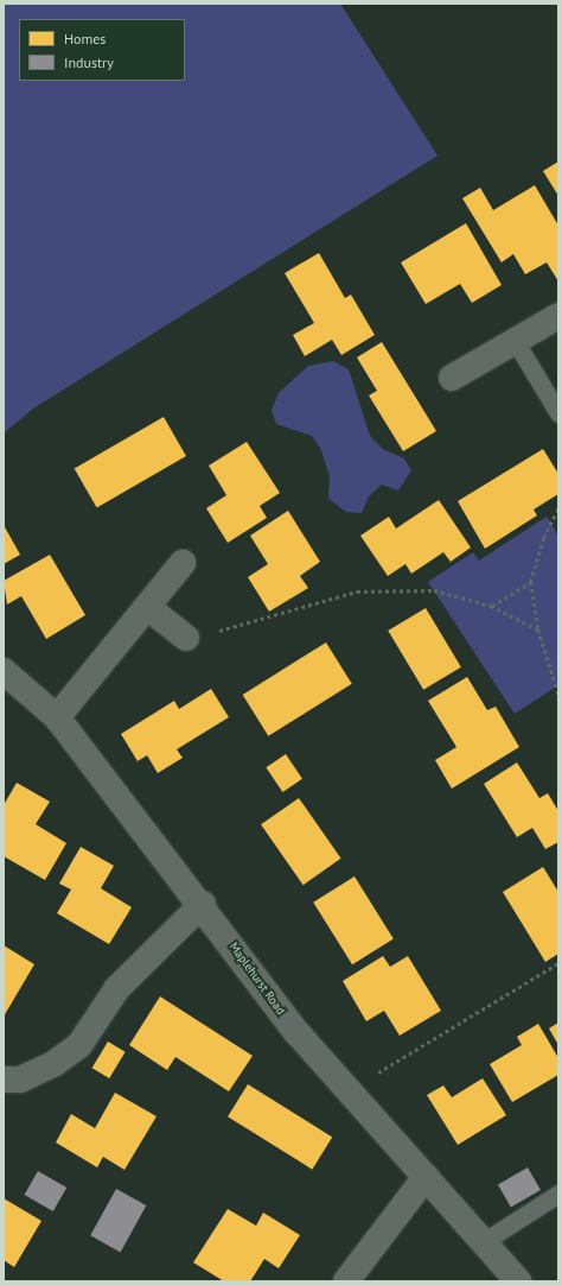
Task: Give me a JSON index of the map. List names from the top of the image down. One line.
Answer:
{"streets":{"street":["Maplehurst Road"]},"legend":["Homes","Industry"]}
